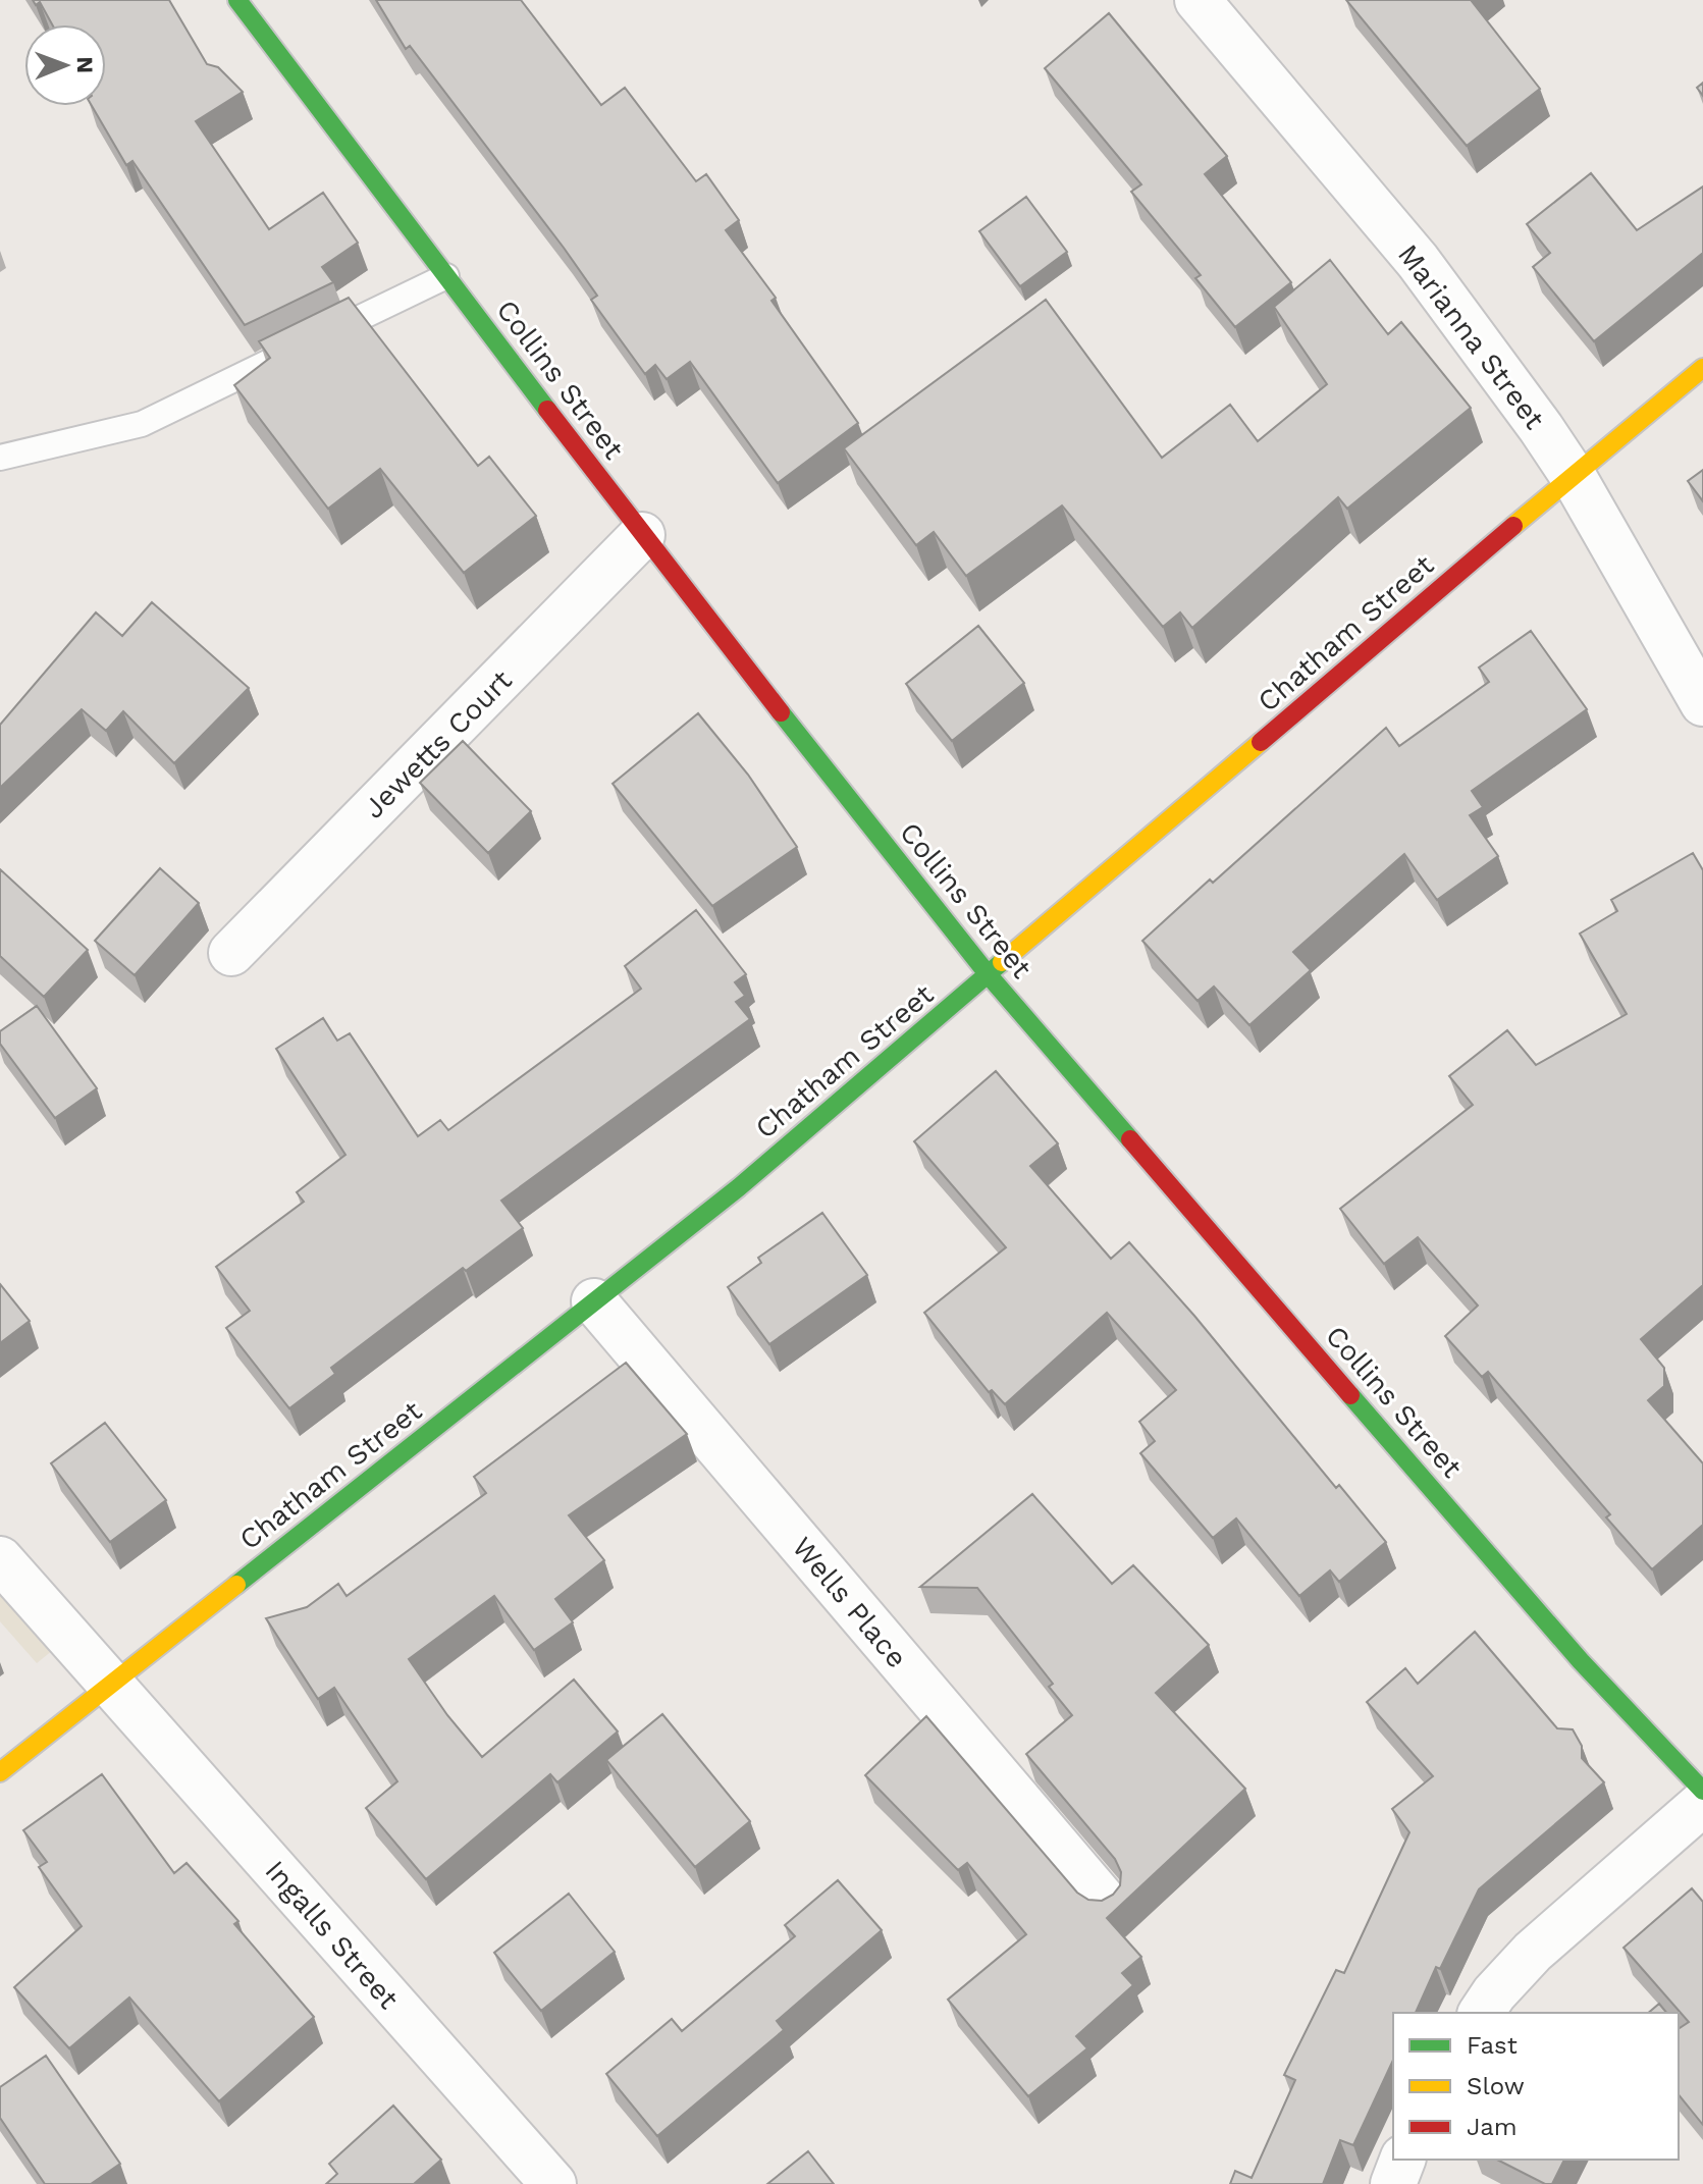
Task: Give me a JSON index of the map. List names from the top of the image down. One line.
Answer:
{"streets":{"street":["Marianna Street","Collins Street","Chatham Street","Jewetts Court","Wells Place","Ingalls Street"]},"crossings":[["Marianna Street","Chatham Street"],["Collins Street","Chatham Street"],["Collins Street","Jewetts Court"],["Chatham Street","Wells Place"],["Chatham Street","Ingalls Street"]],"legend":["Fast","Slow","Jam"],"north":"right"}
